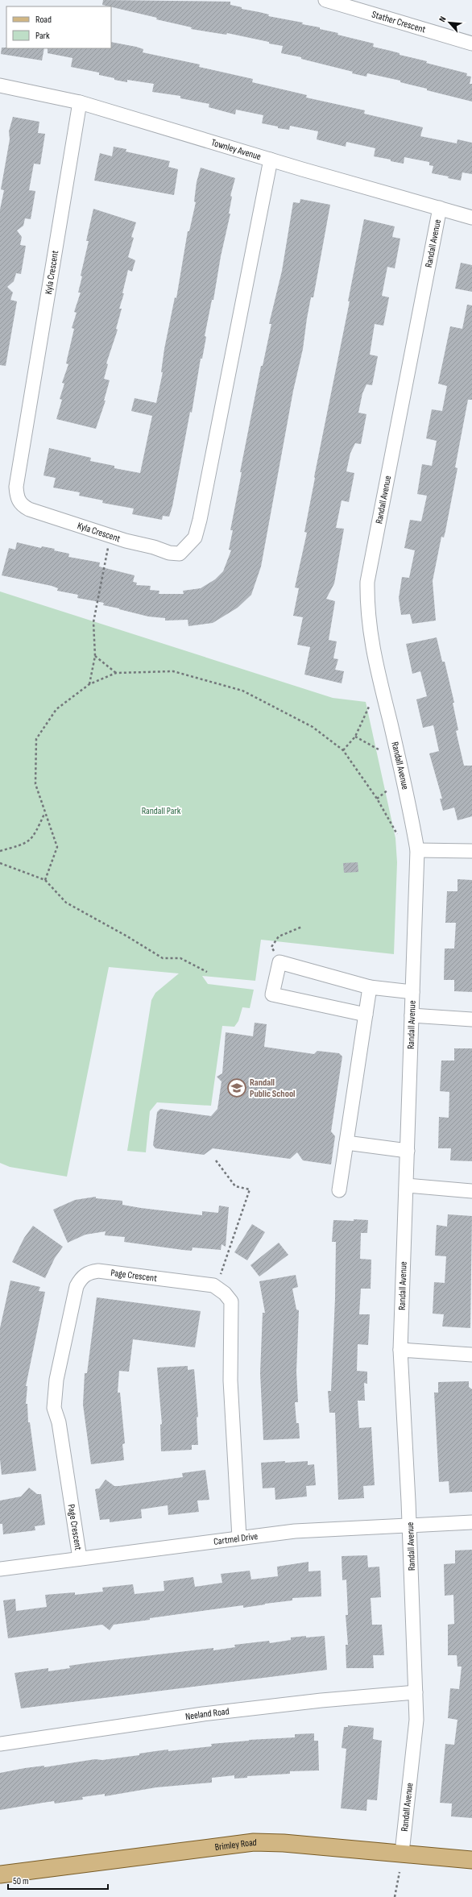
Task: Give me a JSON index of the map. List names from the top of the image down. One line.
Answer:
{"streets":{"main road":["Brimley Road"],"street":["Stather Crescent","Townley Avenue","Randall Avenue","Kyla Crescent","Page Crescent","Cartmel Drive","Neeland Road"]},"crossings":[["Townley Avenue","Randall Avenue"],["Townley Avenue","Kyla Crescent"],["Randall Avenue","Cartmel Drive"],["Randall Avenue","Neeland Road"],["Randall Avenue","Brimley Road"],["Page Crescent","Cartmel Drive"]],"parks":["Randall Park"],"places":{"school or university":["Randall Public School"]},"legend":["Road","Park"],"scale_bar":"50 m","north":"top left"}
